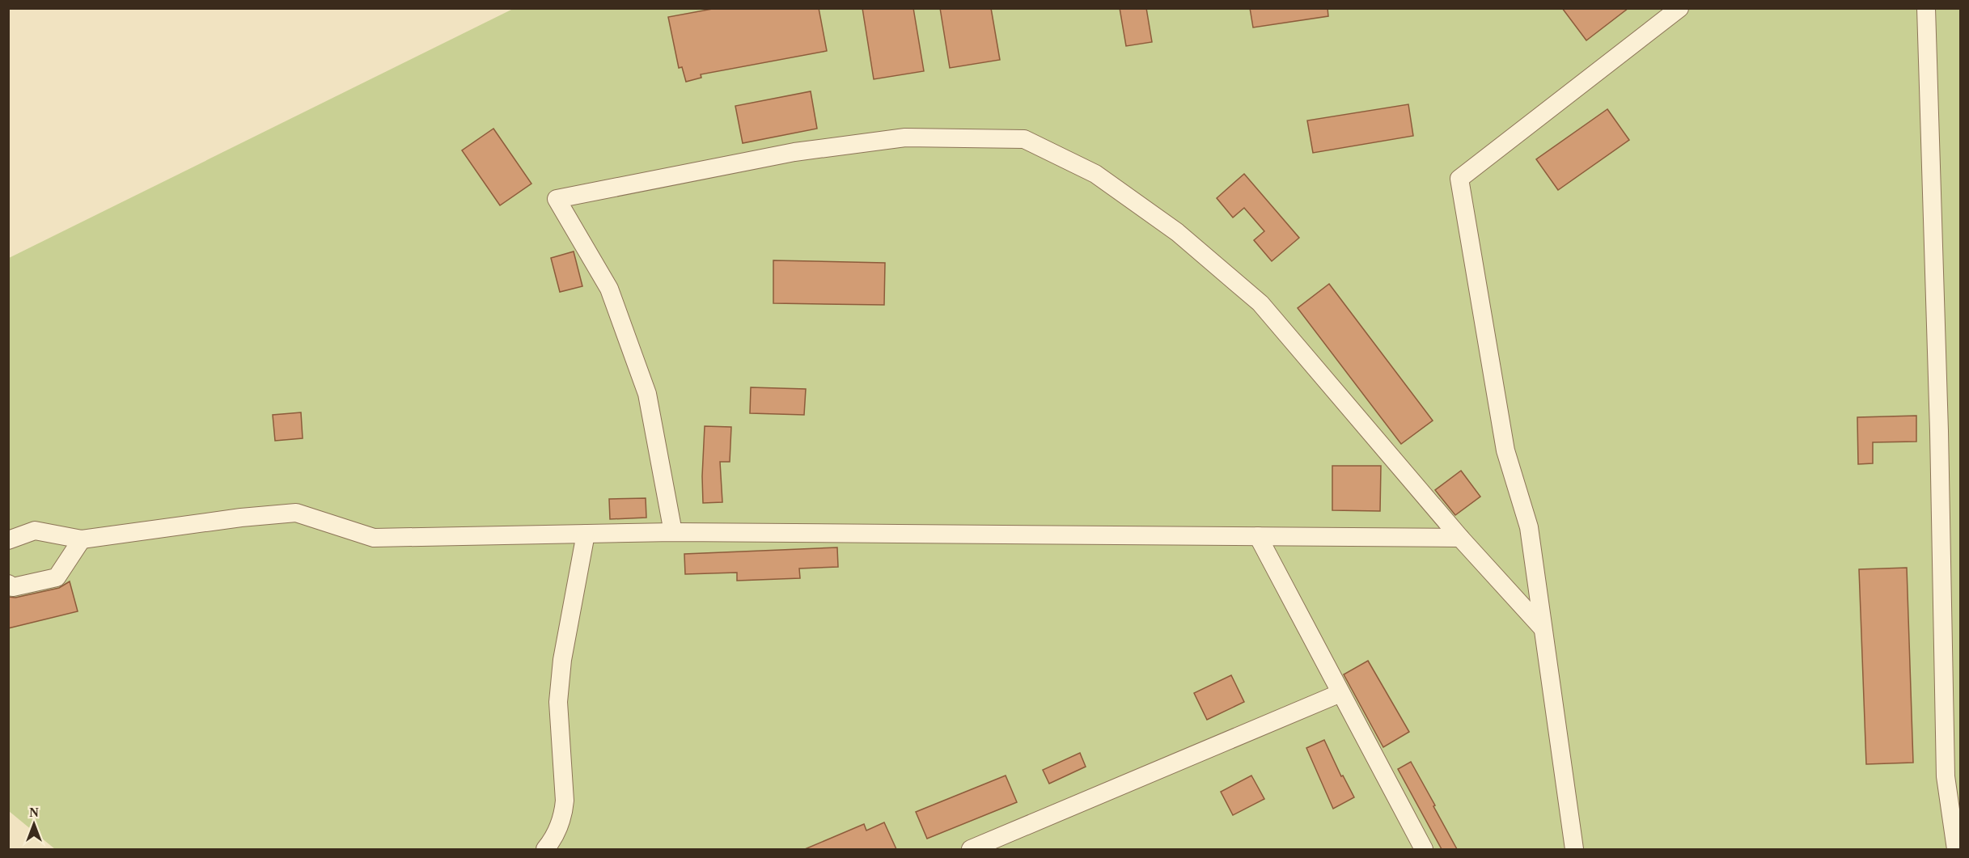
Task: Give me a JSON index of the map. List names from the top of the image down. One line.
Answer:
{"north":"top"}
